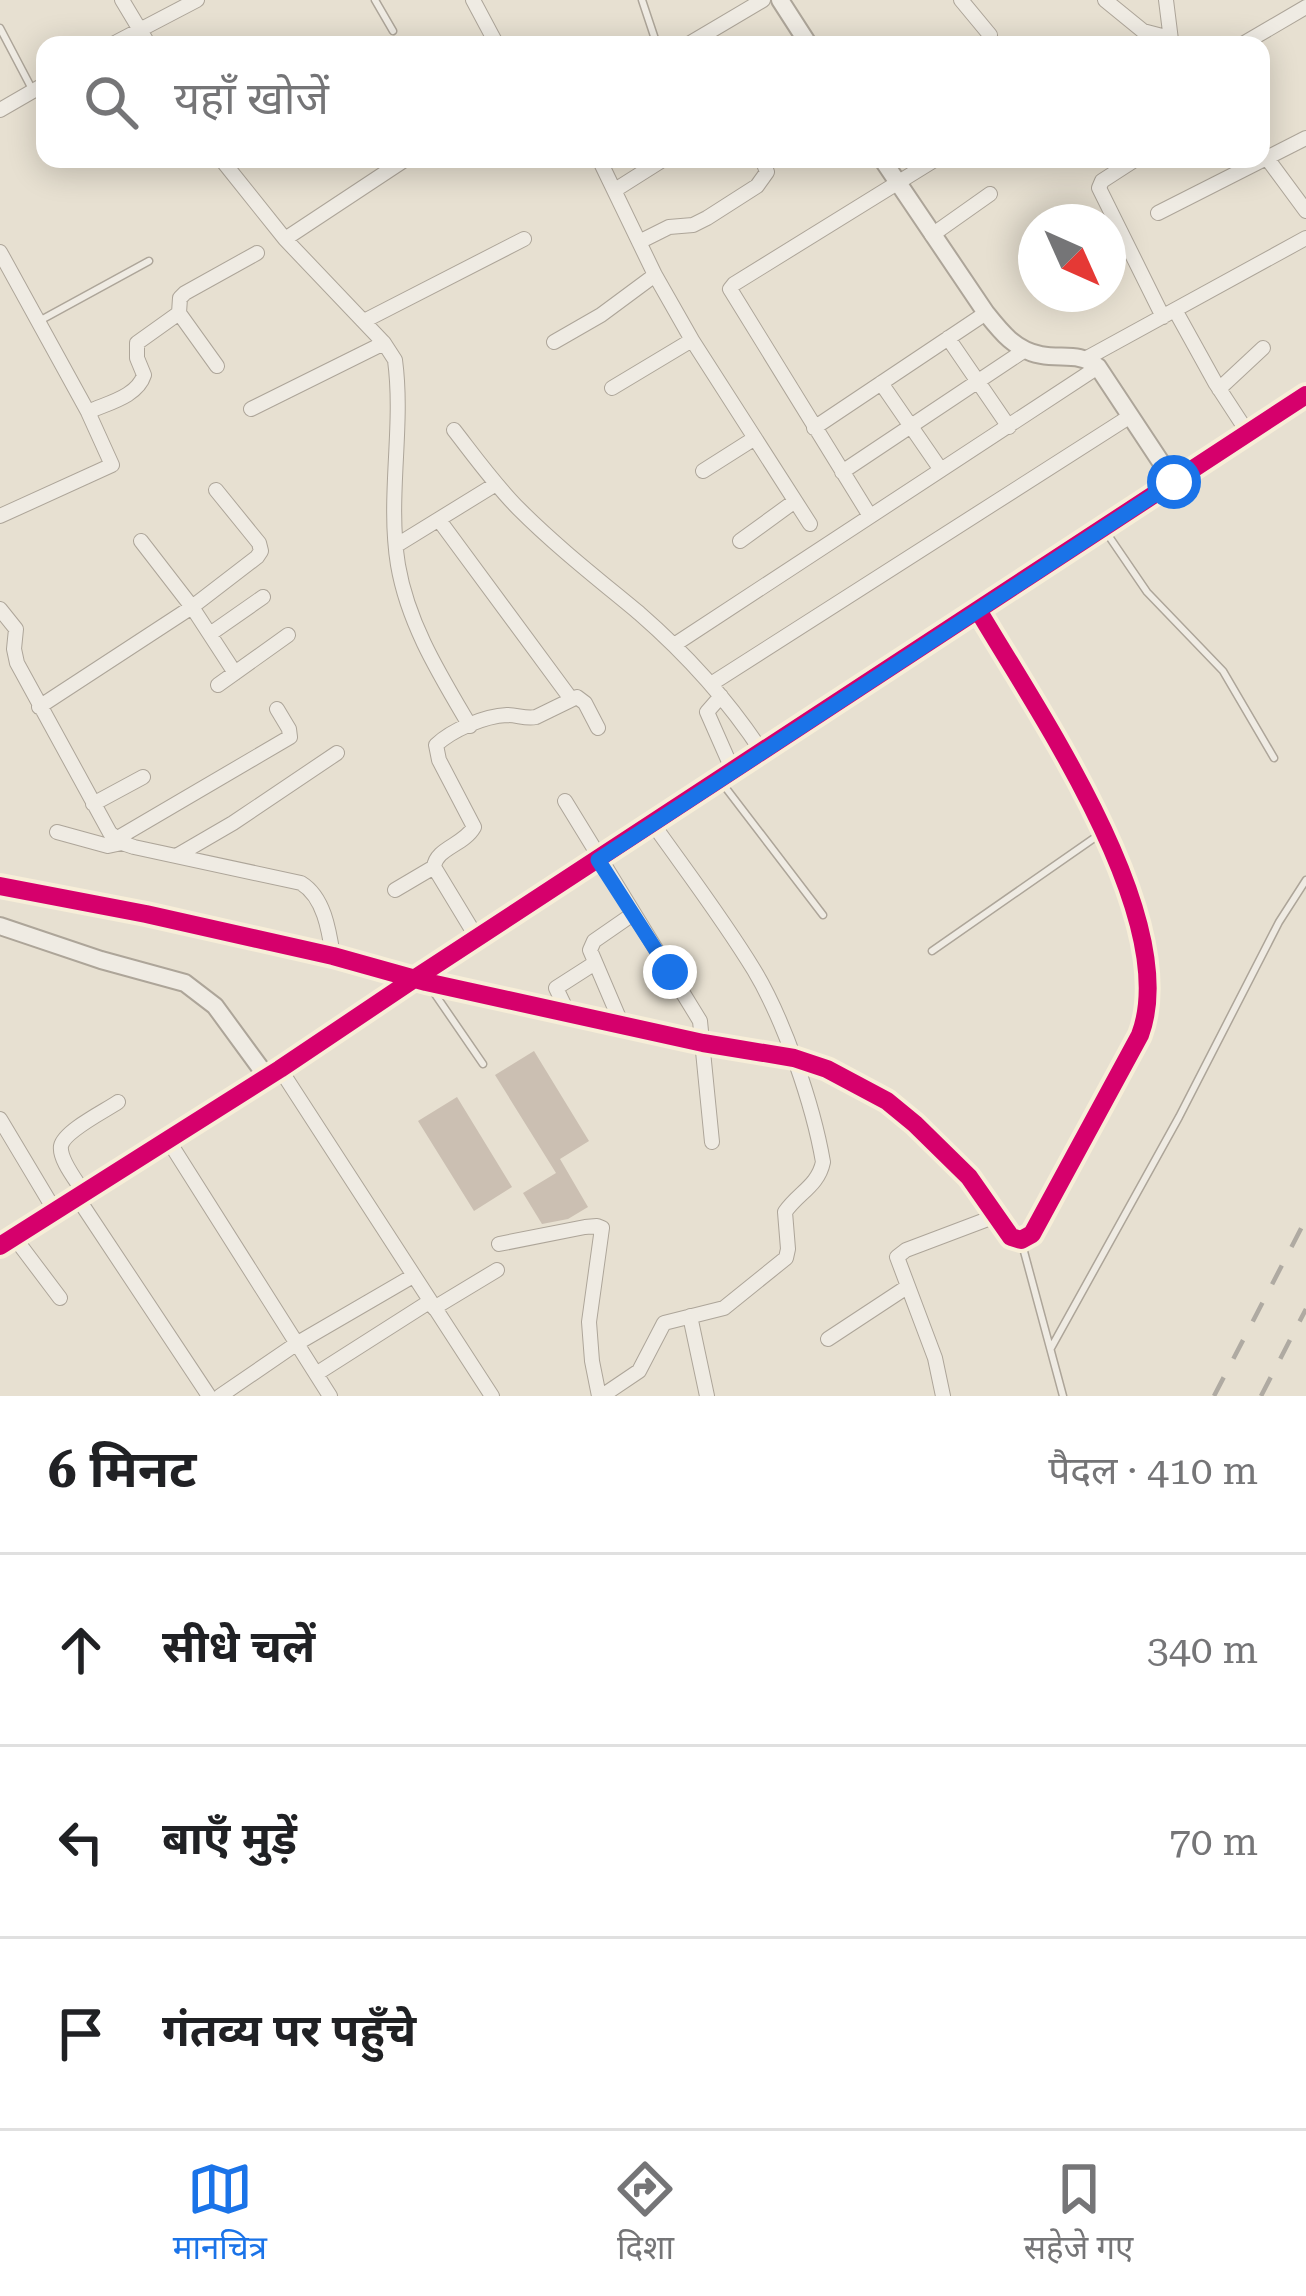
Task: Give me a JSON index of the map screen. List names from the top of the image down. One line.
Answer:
{"north":"bottom right","page":{"search":"यहाँ खोजें","heading":["6 मिनट","पैदल · 410 m"],"list":[["सीधे चलें","340 m"],["बाएँ मुड़ें","70 m"],"गंतव्य पर पहुँचे"],"nav":["मानचित्र","दिशा","सहेजे गए"]}}
